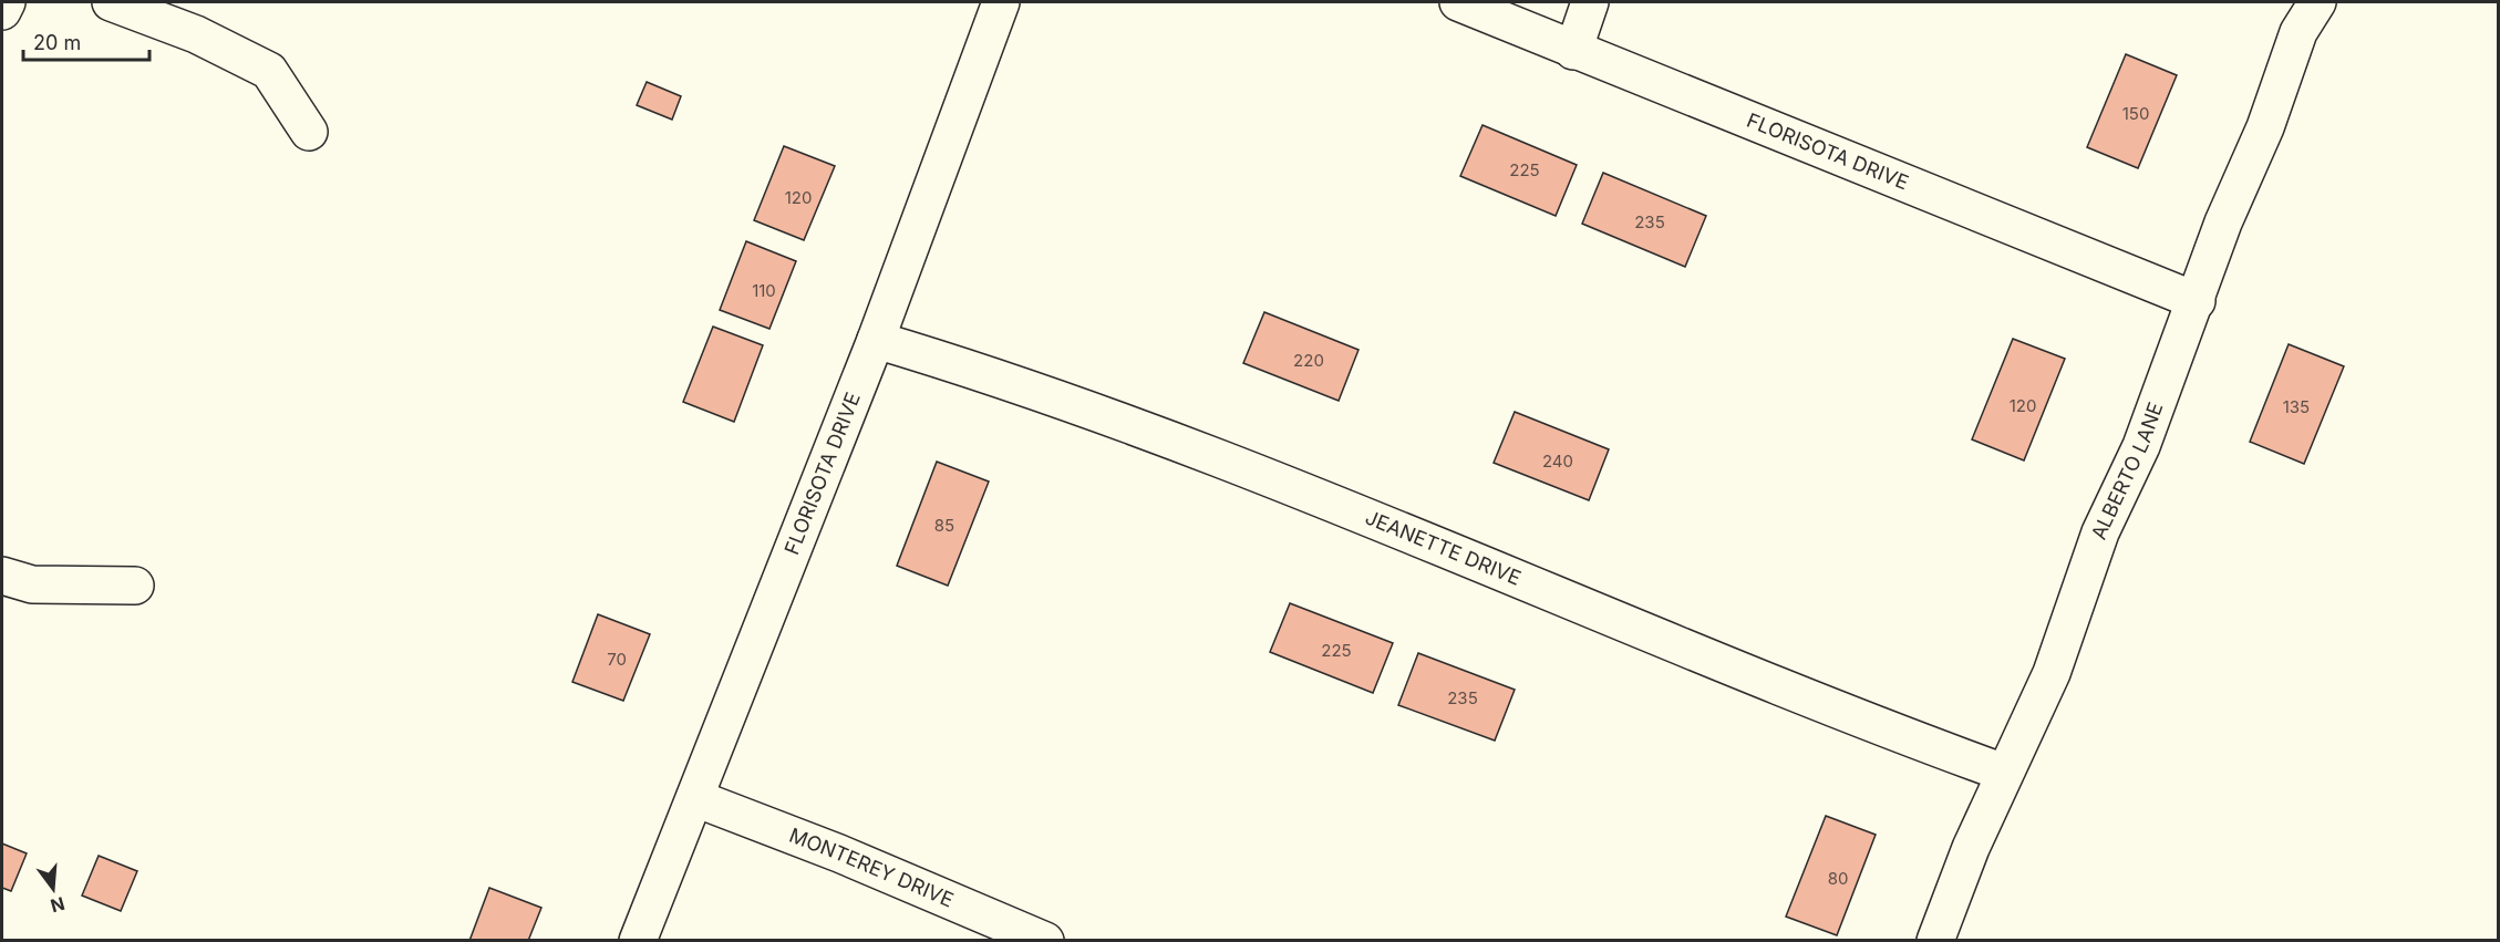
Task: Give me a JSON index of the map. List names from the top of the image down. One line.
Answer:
{"streets":{"street":["FLORISOTA DRIVE","ALBERTO LANE","JEANETTE DRIVE","MONTEREY DRIVE"]},"crossings":[["FLORISOTA DRIVE","ALBERTO LANE"],["FLORISOTA DRIVE","JEANETTE DRIVE"],["FLORISOTA DRIVE","MONTEREY DRIVE"],["ALBERTO LANE","JEANETTE DRIVE"]],"house_numbers":["150","225","120","235","110","220","120","135","240","85","225","70","235","80"],"scale_bar":"20 m","north":"bottom"}
